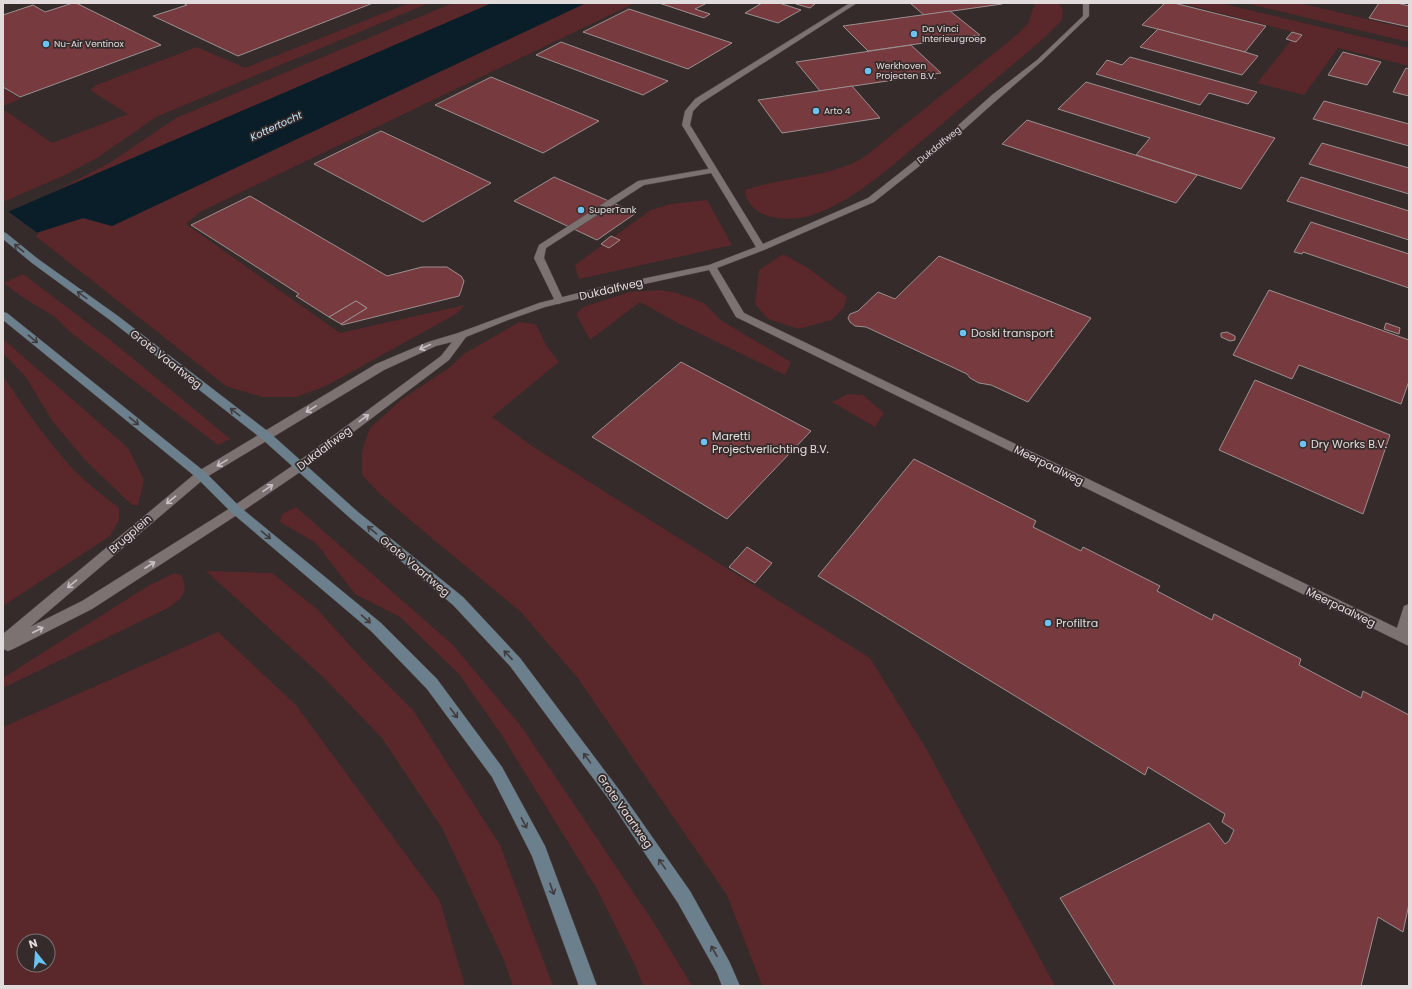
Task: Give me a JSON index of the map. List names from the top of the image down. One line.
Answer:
{"streets":{"main road":["Grote Vaartweg"],"street":["Dukdalfweg","Meerpaalweg","Brugplein"]},"crossings":[["Dukdalfweg","Grote Vaartweg"],["Dukdalfweg","Meerpaalweg"],["Dukdalfweg","Brugplein"],["Grote Vaartweg","Brugplein"]],"water":["Kottertocht"],"places":["Da Vinci Interieurgroep","Nu-Air Ventinox","Werkhoven Projecten B.V.","Arto 4","SuperTank","Doski transport","Maretti Projectverlichting B.V.","Dry Works B.V.","Profiltra"],"north":"top"}
